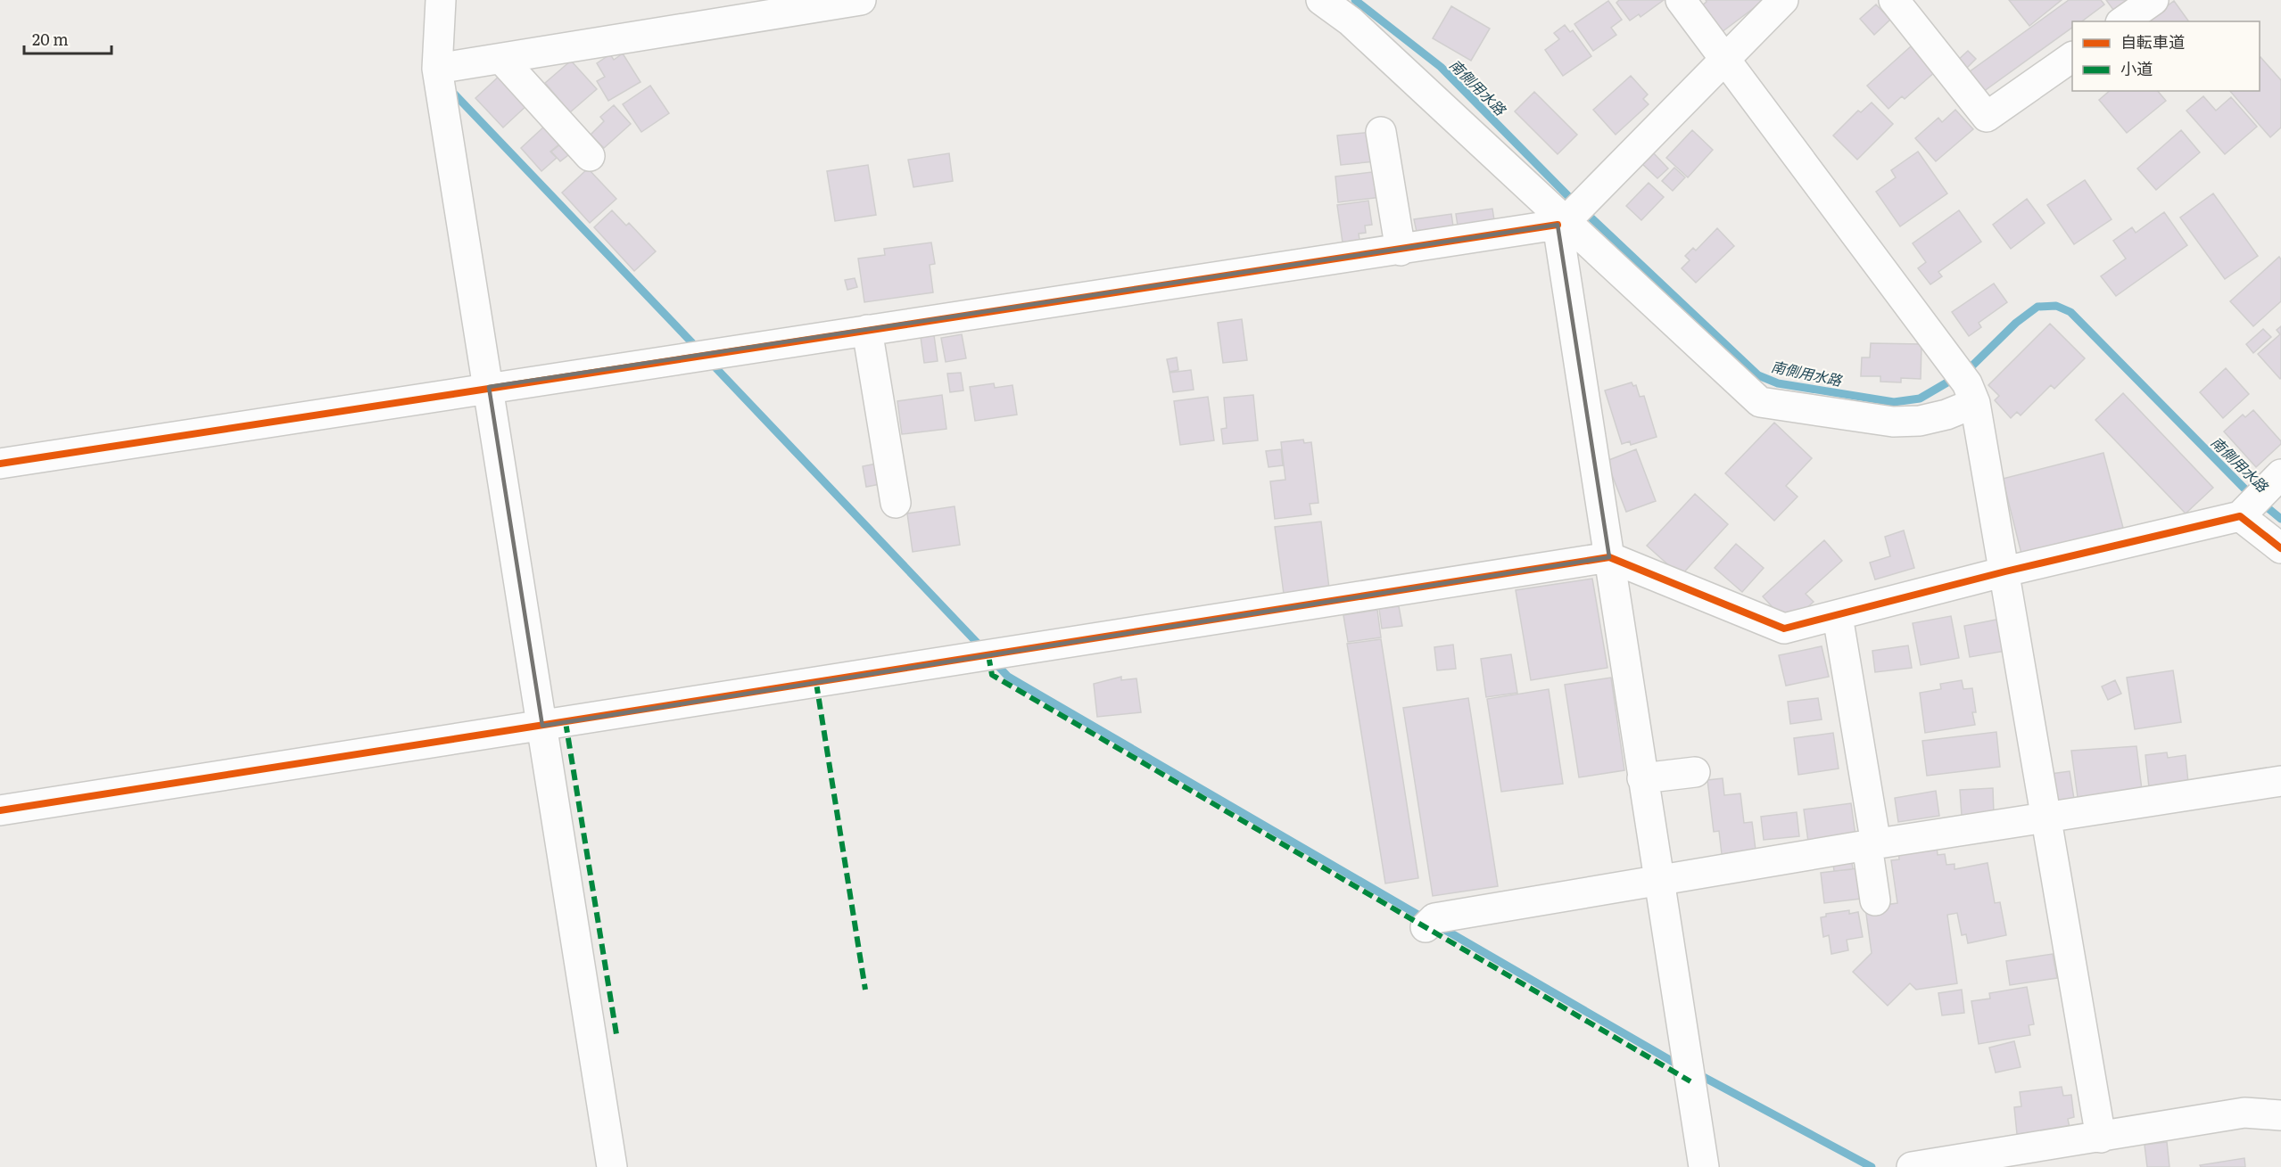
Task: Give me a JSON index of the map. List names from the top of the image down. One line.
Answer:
{"water":["南側用水路"],"legend":["自転車道","小道"],"scale_bar":"20 m"}
